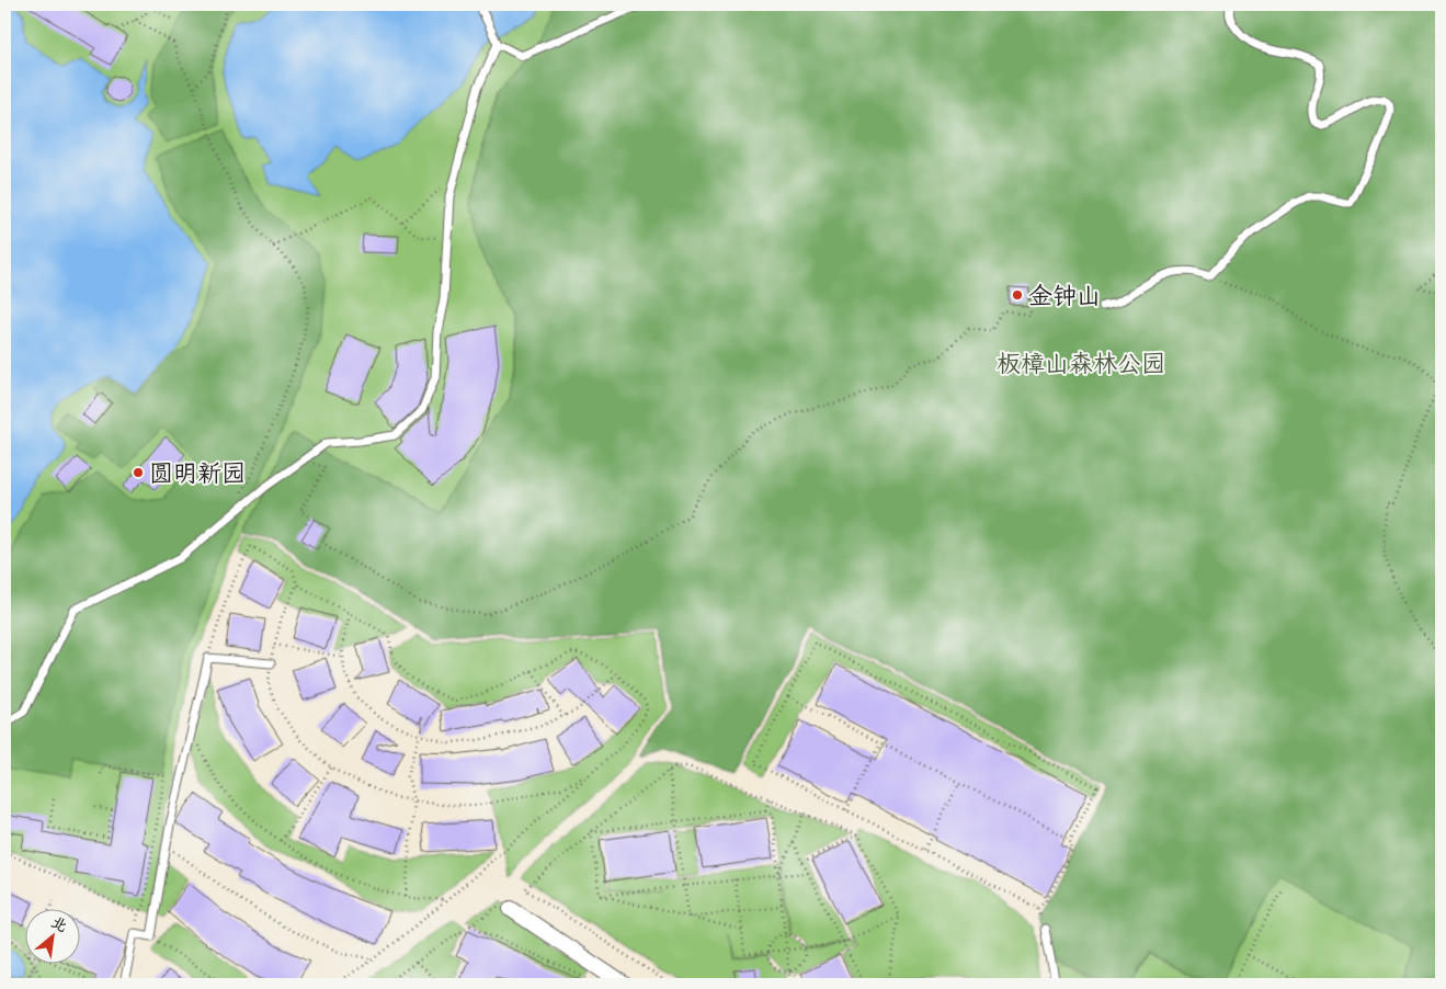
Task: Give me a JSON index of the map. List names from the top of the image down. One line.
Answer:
{"parks":["板樟山森林公园"],"places":["金钟山","圆明新园"],"north":"top right"}
